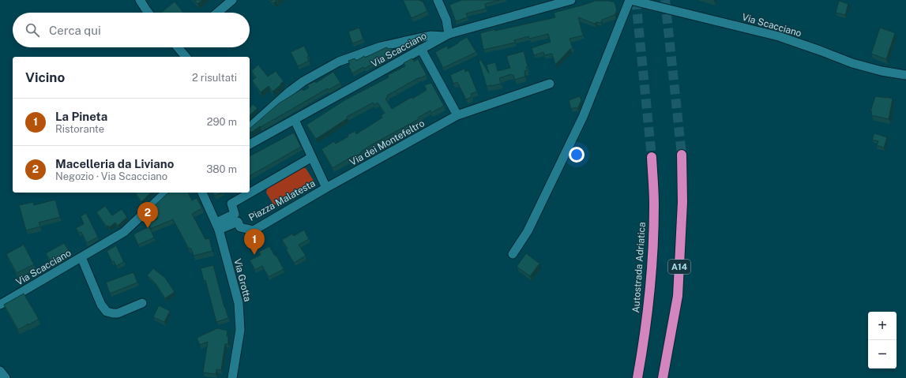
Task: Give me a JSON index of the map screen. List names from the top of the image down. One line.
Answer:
{"streets":{"highway":["A14","Autostrada Adriatica"],"street":["Via Scacciano","Via dei Montefeltro","Piazza Malatesta","Via Grotta"]},"crossings":[["Via Scacciano","Piazza Malatesta"],["Via dei Montefeltro","Piazza Malatesta"],["Piazza Malatesta","Via Grotta"]],"page":{"search":"Cerca qui","heading":["Vicino","2 risultati"],"list":[{"mark":"1","name":"La Pineta","note":"Ristorante","value":"290 m"},{"mark":"2","name":"Macelleria da Liviano","note":"Negozio · Via Scacciano","value":"380 m"}],"pins":["2","1"],"map_buttons":["+","−"]}}
